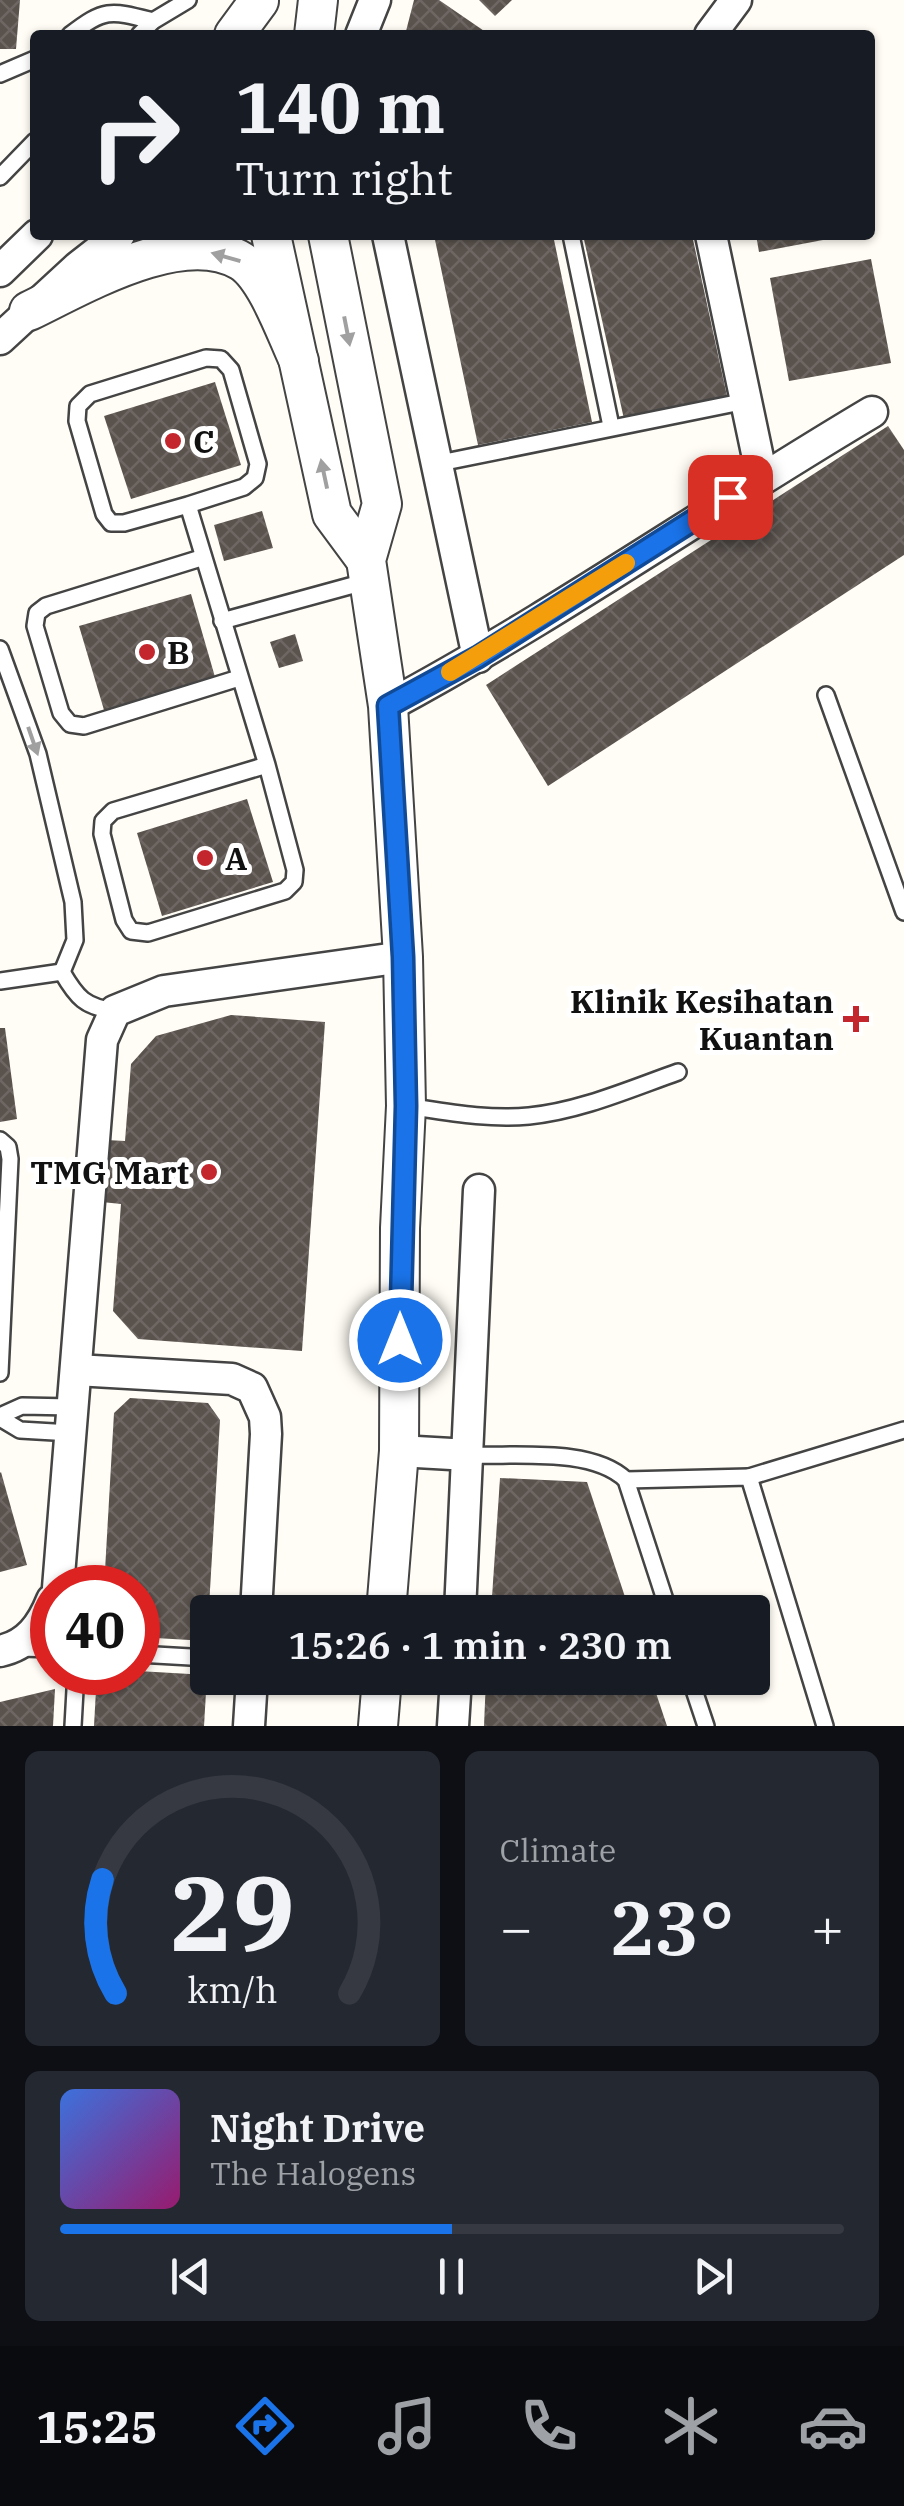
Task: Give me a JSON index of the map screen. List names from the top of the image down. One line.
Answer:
{"places":{"other":["C","B","A","TMG Mart"],"health":["Klinik Kesihatan Kuantan"]},"page":{"turn":["140 m","Turn right"],"limit":"40","trip":"15:26 · 1 min · 230 m","tile":"Climate","heat":["−","23°","+"],"song":["Night Drive","The Halogens"],"tabs":"15:25","gauge":["29","km/h"]}}
